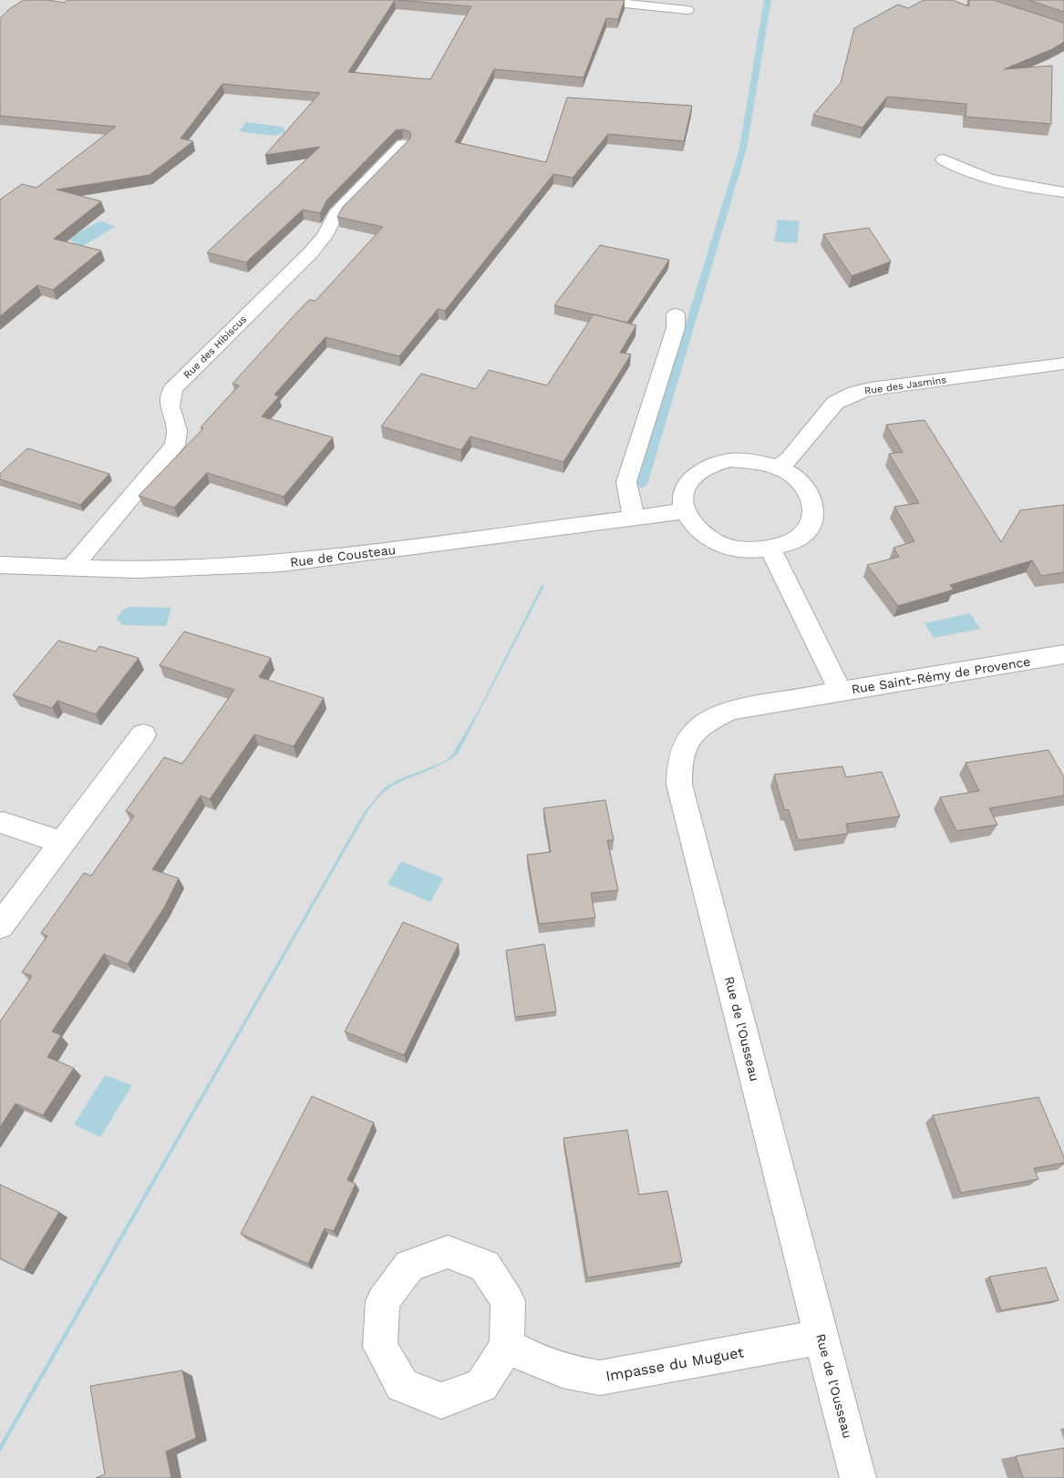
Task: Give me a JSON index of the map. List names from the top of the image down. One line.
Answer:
{"streets":{"street":["Rue des Hibiscus","Rue des Jasmins","Rue de Cousteau","Rue Saint-Rémy de Provence","Rue de l'Ousseau","Impasse du Muguet"]},"crossings":[["Rue des Hibiscus","Rue de Cousteau"],["Rue des Jasmins","Rue de Cousteau"],["Rue des Jasmins","Rue Saint-Rémy de Provence"],["Rue de Cousteau","Rue Saint-Rémy de Provence"],["Rue Saint-Rémy de Provence","Rue de l'Ousseau"],["Rue de l'Ousseau","Impasse du Muguet"]]}
